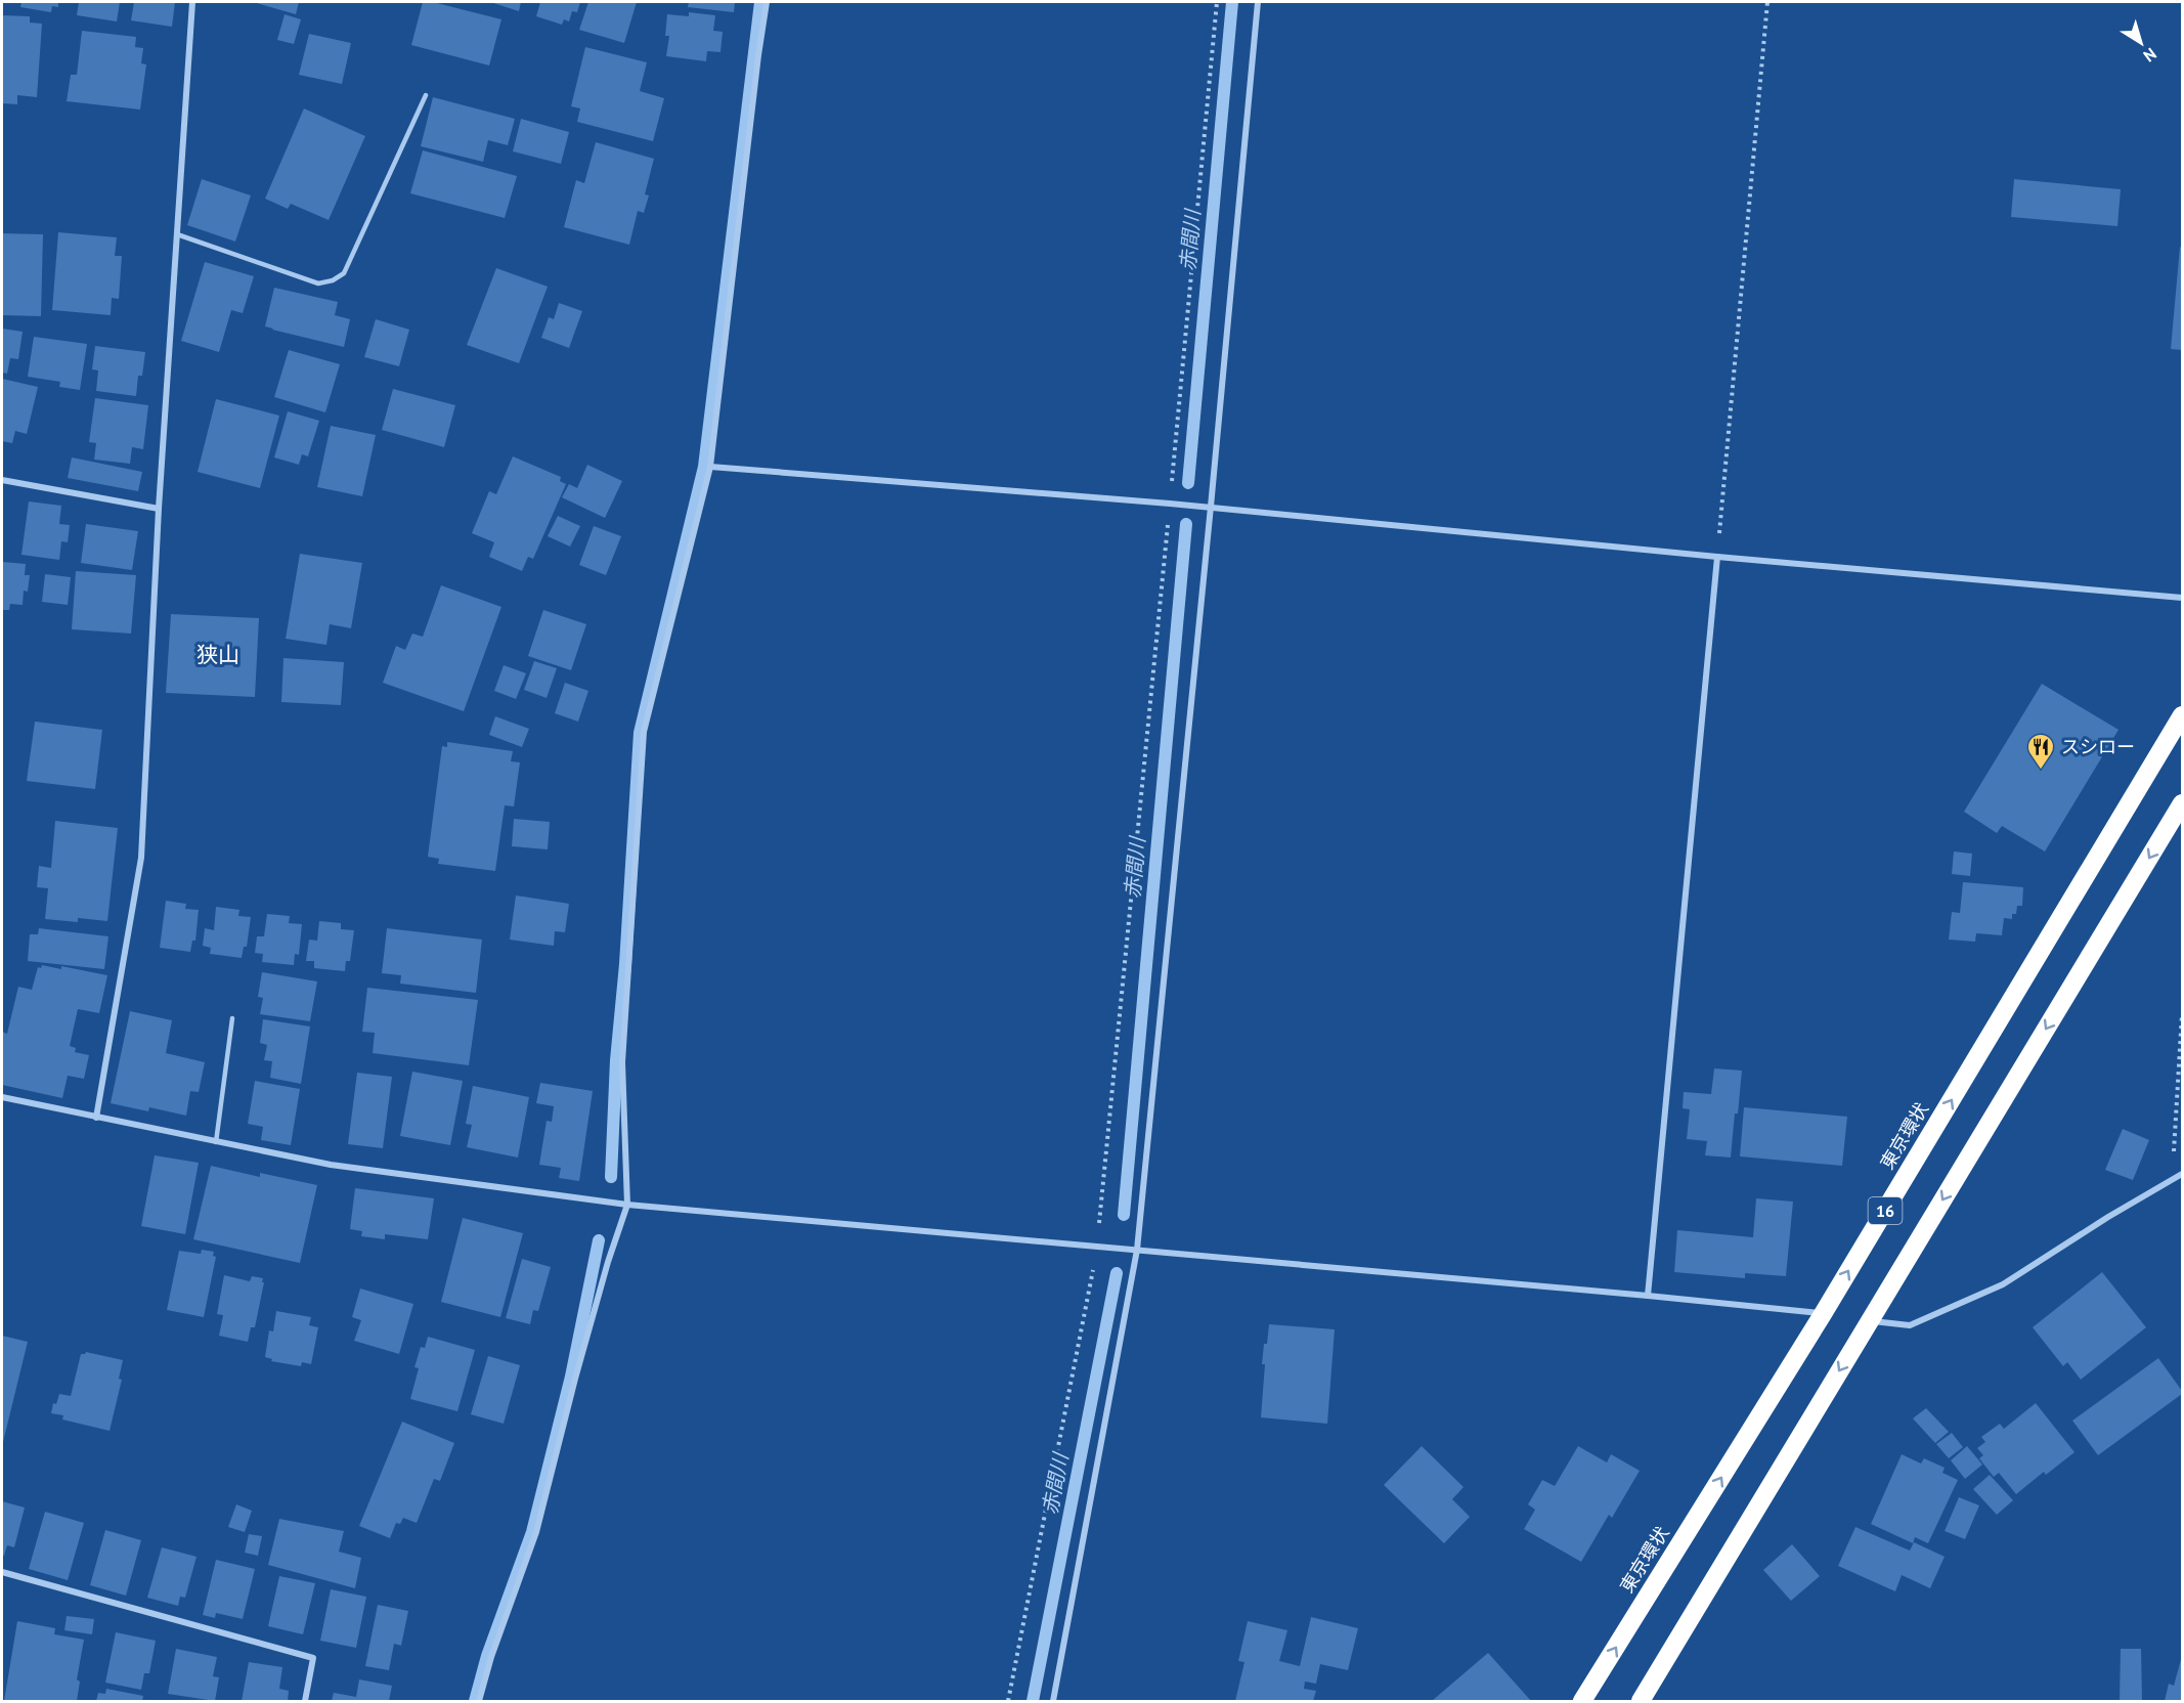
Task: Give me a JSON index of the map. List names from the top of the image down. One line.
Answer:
{"streets":{"highway":["東京環状","16"]},"districts":["狭山"],"water":["赤間川"],"places":{"restaurant":["スシロー"]},"north":"bottom right"}
